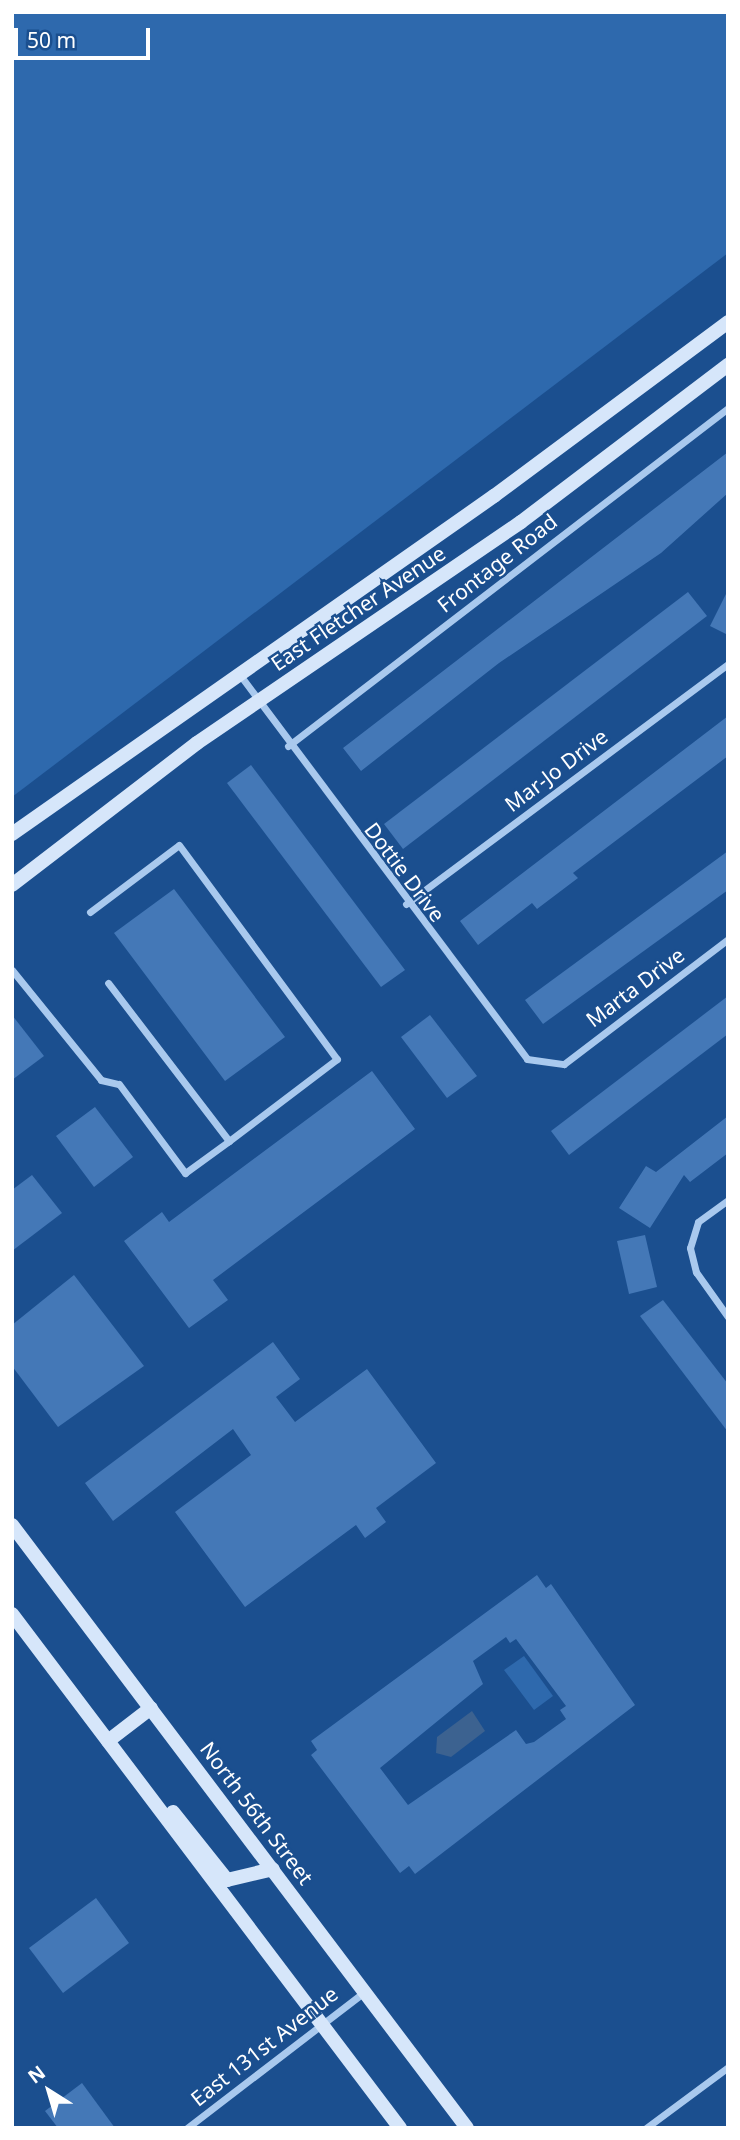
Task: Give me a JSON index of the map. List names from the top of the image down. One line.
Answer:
{"streets":{"main road":["East Fletcher Avenue","North 56th Street"],"street":["Frontage Road","Mar-Jo Drive","Dottie Drive","Marta Drive","East 131st Avenue"]},"crossings":[["Frontage Road","Dottie Drive"],["East Fletcher Avenue","Dottie Drive"],["Mar-Jo Drive","Dottie Drive"],["Dottie Drive","Marta Drive"],["North 56th Street","East 131st Avenue"]],"scale_bar":"50 m","north":"top left"}
